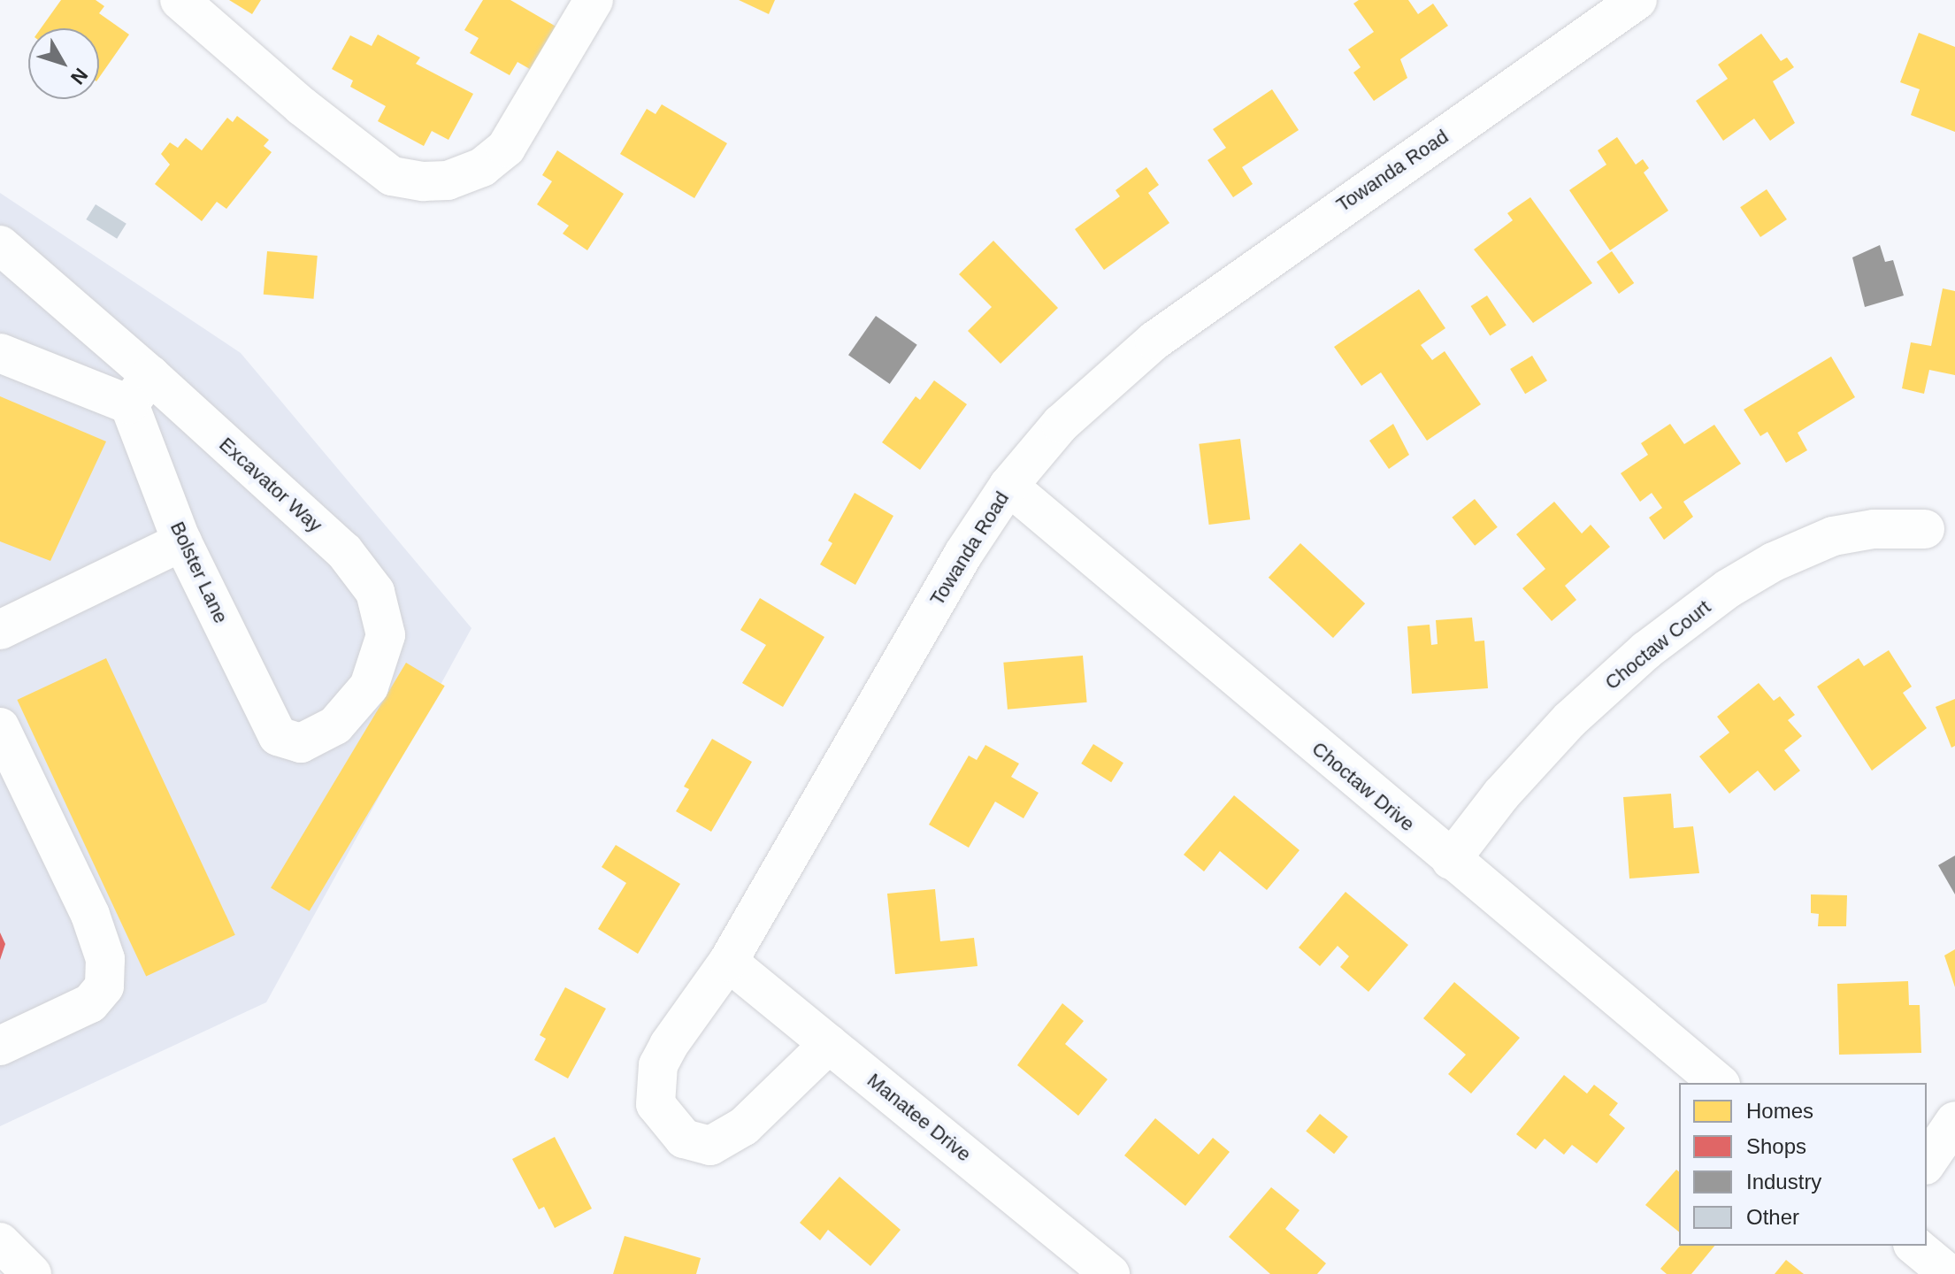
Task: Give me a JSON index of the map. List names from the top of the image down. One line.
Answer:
{"streets":{"street":["Towanda Road","Excavator Way","Bolster Lane","Choctaw Court","Choctaw Drive","Manatee Drive"]},"crossings":[["Towanda Road","Choctaw Drive"],["Towanda Road","Manatee Drive"],["Excavator Way","Bolster Lane"],["Choctaw Court","Choctaw Drive"]],"legend":["Homes","Shops","Industry","Other"],"north":"bottom right"}
